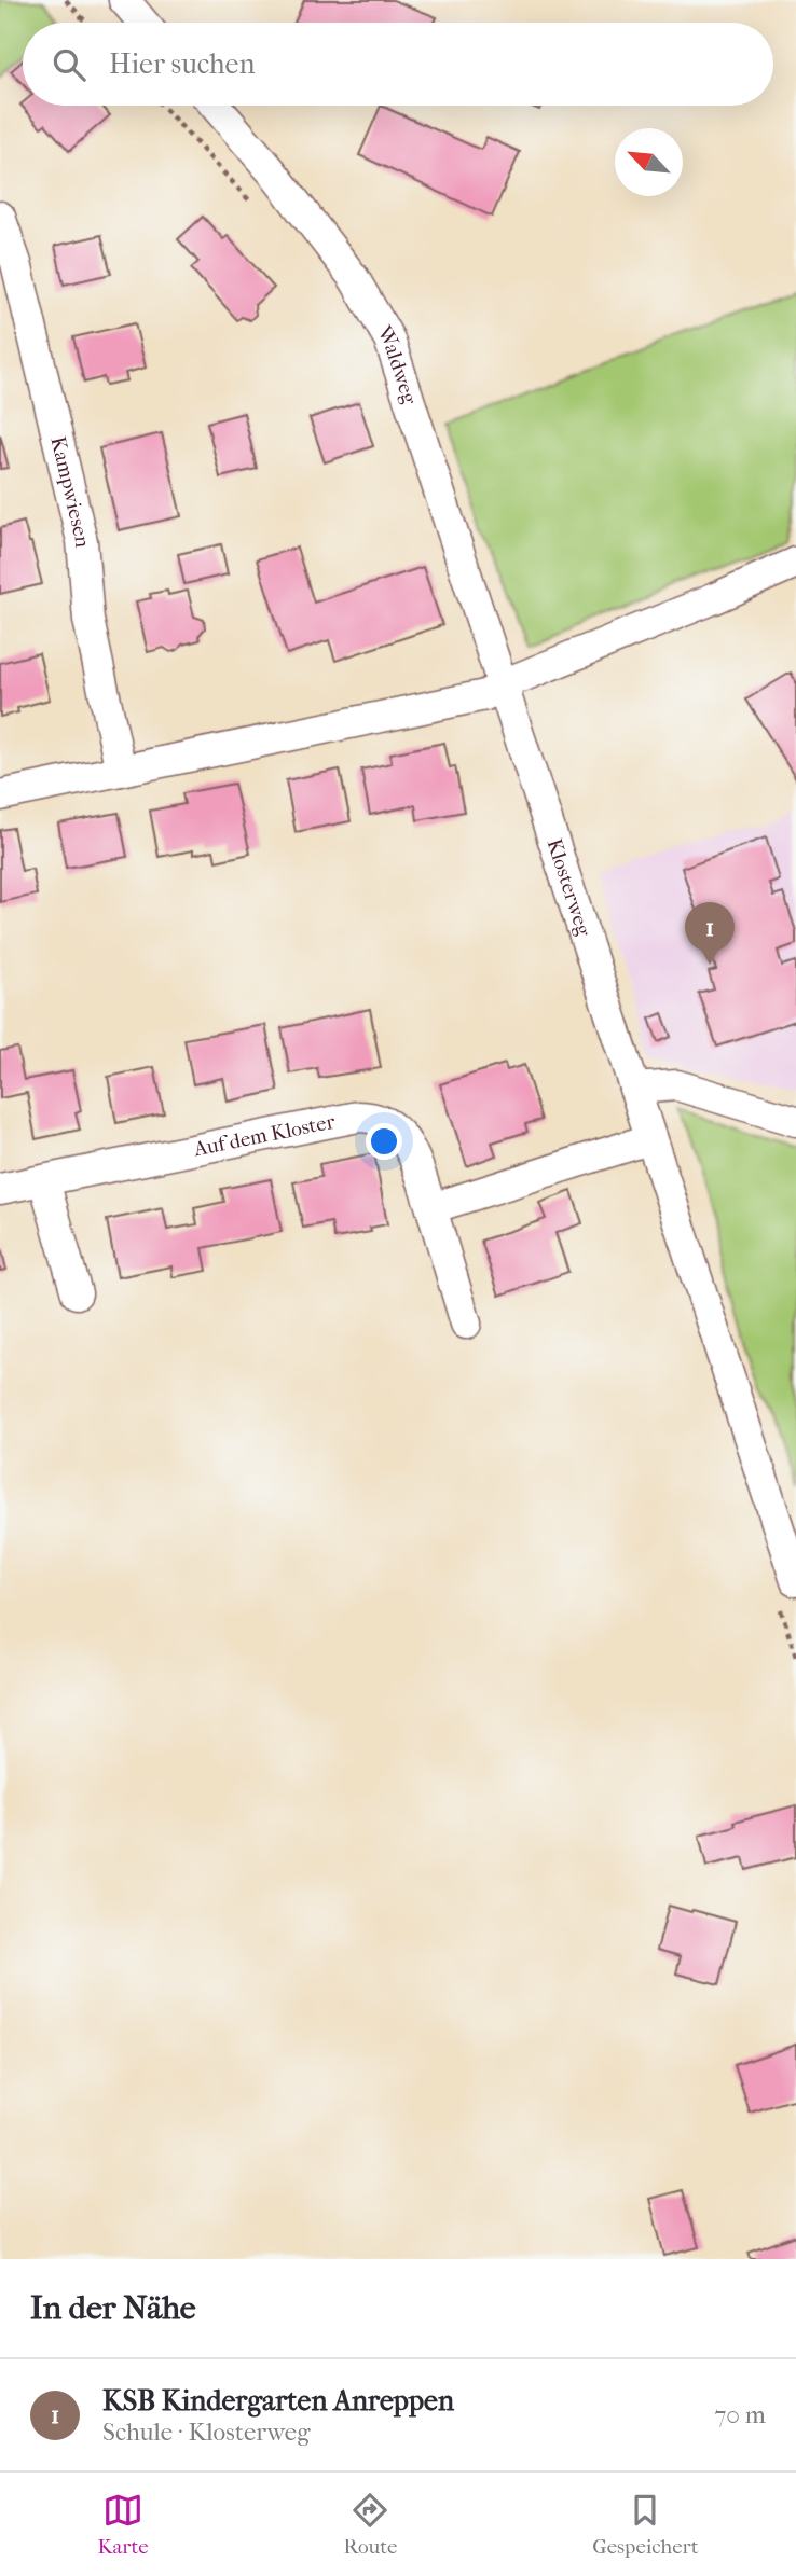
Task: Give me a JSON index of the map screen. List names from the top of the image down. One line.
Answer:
{"streets":{"street":["Waldweg","Kampwiesen","Klosterweg","Auf dem Kloster"]},"crossings":[["Waldweg","Klosterweg"]],"north":"top left","page":{"search":"Hier suchen","pins":"1","heading":"In der Nähe","list":[{"mark":"1","name":"KSB Kindergarten Anreppen","note":"Schule · Klosterweg","value":"70 m"}],"nav":["Karte","Route","Gespeichert"]}}
